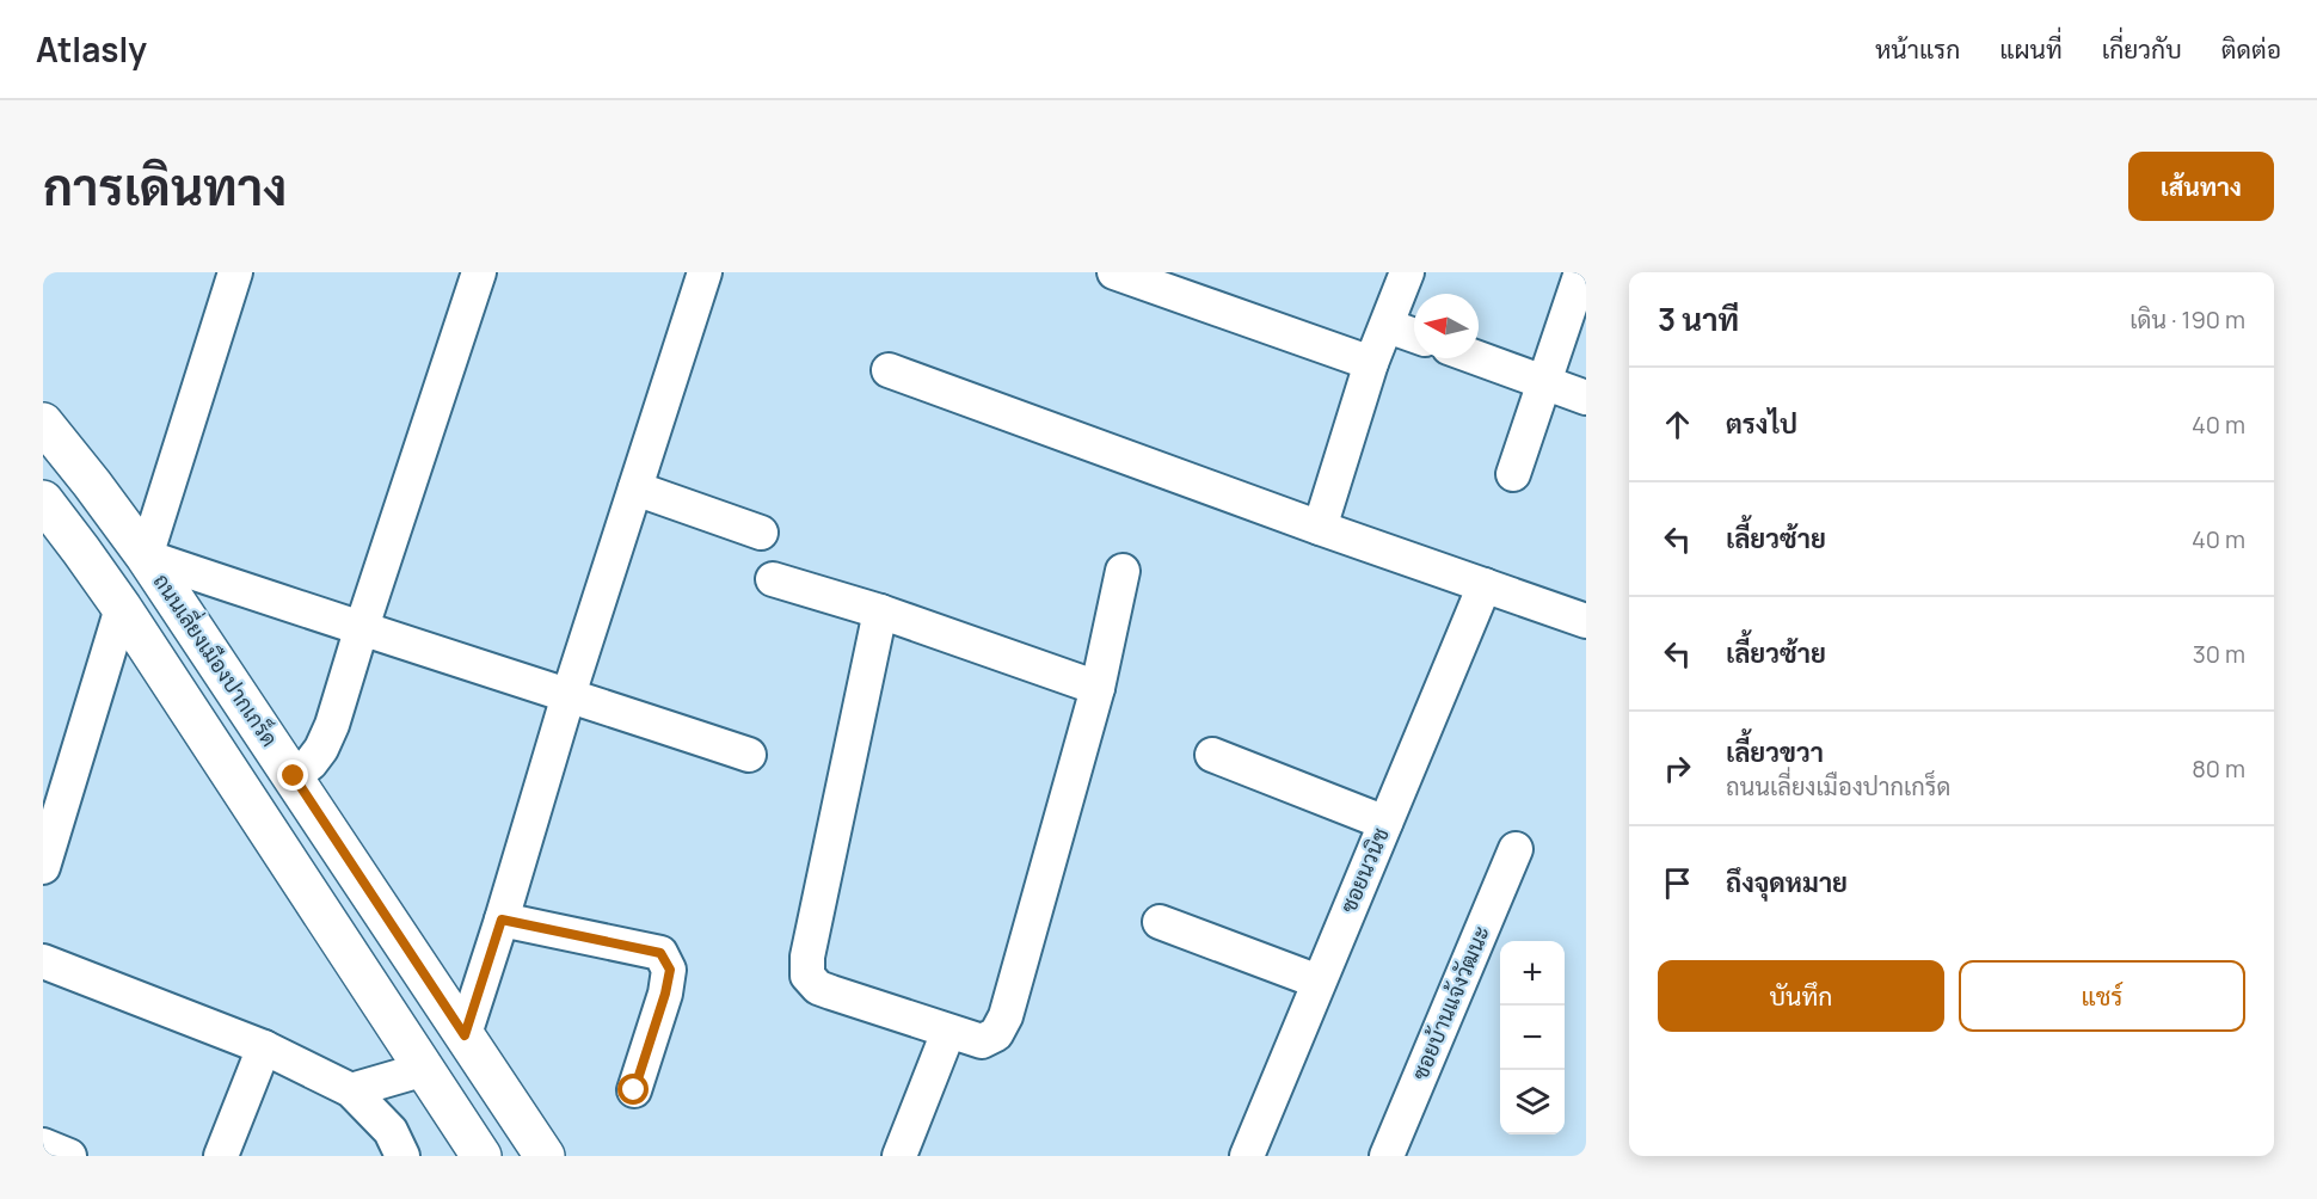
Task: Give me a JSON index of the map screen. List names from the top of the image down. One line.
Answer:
{"streets":{"main road":["ถนนเลี่ยงเมืองปากเกร็ด"],"street":["ซอยนวนิช","ซอยบ้านแจ้งวัฒนะ"]},"north":"left","page":{"header":"Atlasly","nav":["หน้าแรก","แผนที่","เกี่ยวกับ","ติดต่อ"],"title":"การเดินทาง","buttons":["เส้นทาง",["บันทึก","แชร์"]],"heading":["3 นาที","เดิน · 190 m"],"list":[["ตรงไป","40 m"],["เลี้ยวซ้าย","40 m"],["เลี้ยวซ้าย","30 m"],["เลี้ยวขวา","ถนนเลี่ยงเมืองปากเกร็ด","80 m"],"ถึงจุดหมาย"],"map_buttons":["+","−"]}}
